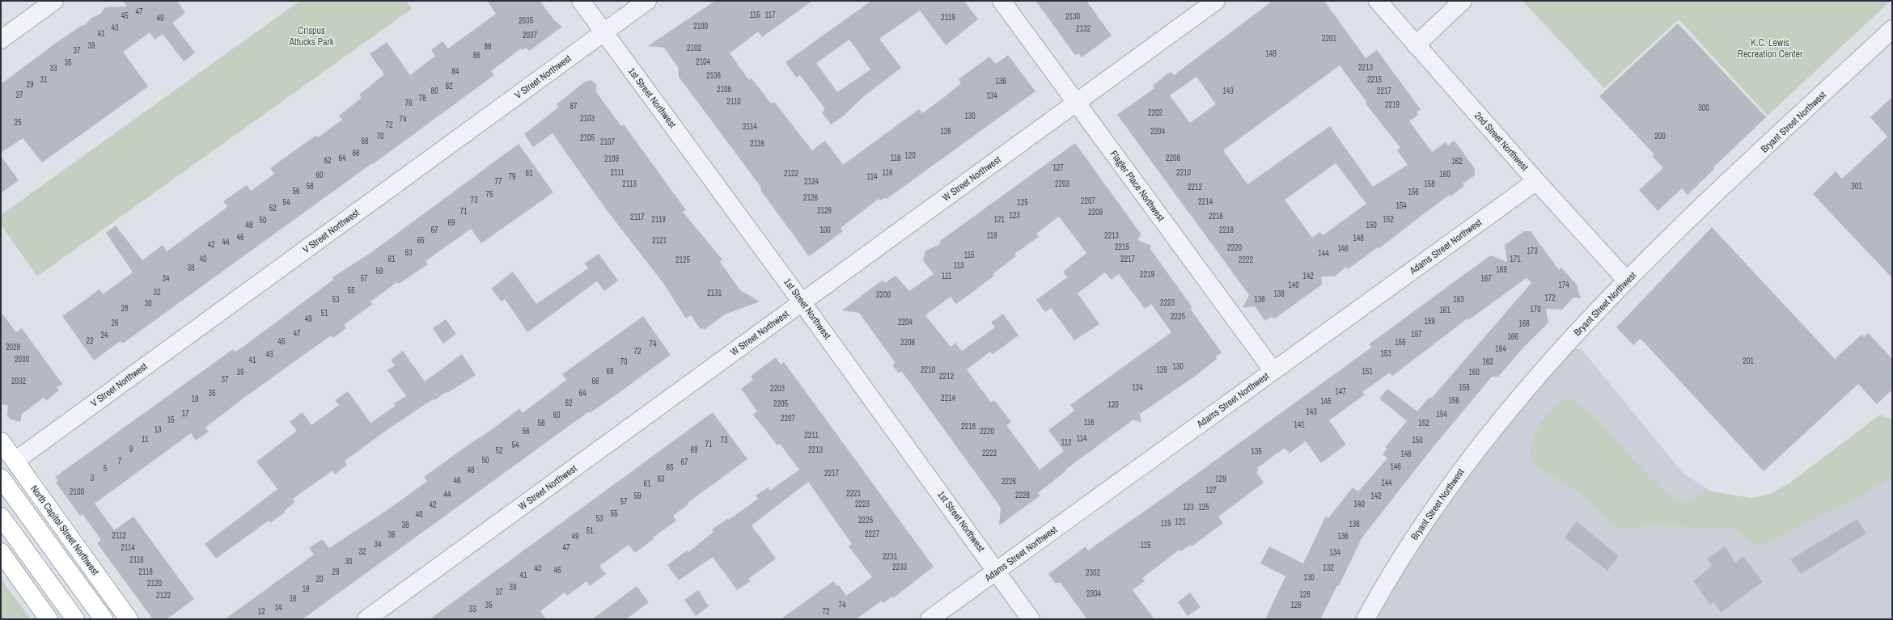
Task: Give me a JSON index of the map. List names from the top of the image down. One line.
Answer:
{"streets":{"main road":["North Capitol Street Northwest"],"street":["V Street Northwest","1st Street Northwest","Bryant Street Northwest","2nd Street Northwest","W Street Northwest","Flagler Place Northwest","Adams Street Northwest"]},"crossings":[["V Street Northwest","1st Street Northwest"],["V Street Northwest","North Capitol Street Northwest"],["1st Street Northwest","W Street Northwest"],["1st Street Northwest","Adams Street Northwest"],["Bryant Street Northwest","2nd Street Northwest"],["2nd Street Northwest","Adams Street Northwest"],["W Street Northwest","Flagler Place Northwest"],["Flagler Place Northwest","Adams Street Northwest"]],"parks":["Crispus Attucks Park","K.C. Lewis Recreation Center"],"house_numbers":["47","115","117","45","2130","2119","49","2035","2100","43","2132","41","2037","2201","39","88","2102","37","149","86","2104","35","2213","33","84","2106","31","2215","136","29","82","2108","80","143","2217","27","134","78","2110","76","2219","87","300","2202","130","2103","74","25","72","2114","126","2204","70","200","2105","68","2107","2116","66","120","64","118","2208","2109","62","162","127","2111","116","2210","81","2122","160","60","79","114","77","2124","2113","2203","158","58","301","2212","56","156","75","2126","73","2207","2214","54","125","154","52","2128","71","2209","123","2216","2117","2119","121","152","50","69","48","150","67","100","2218","119","2213","46","148","65","2121","44","42","2215","2220","146","173","63","144","115","40","61","2217","171","2125","2222","113","38","169","59","2219","111","142","34","57","167","140","174","55","32","2131","138","2200","172","53","136","163","2223","30","28","170","161","51","2225","49","159","2204","26","168","47","157","24","166","22","45","2206","155","74","2028","164","72","153","43","2030","41","201","70","162","130","2210","128","68","151","39","160","2212","37","2032","66","124","158","2203","147","35","64","2214","19","156","145","62","2205","120","143","17","154","60","2207","15","116","58","152","141","2218","13","56","2220","2211","114","11","73","150","112","71","54","9","69","2213","52","135","2222","148","50","7","67","146","65","5","48","2217","3","63","129","46","2226","144","61","127","2100","2221","44","2228","59","142","57","2223","140","42","123","125","55","40","53","2225","121","119","138","38","51","2227","36","2112","49","136","34","115","2114","47","32","134","2231","2116","30","2233","132","43","45","2118","28","2302","41","130","20","2120","39","18","37","2304","128","2122","16","35","74","126","14","33","12","72"]}
